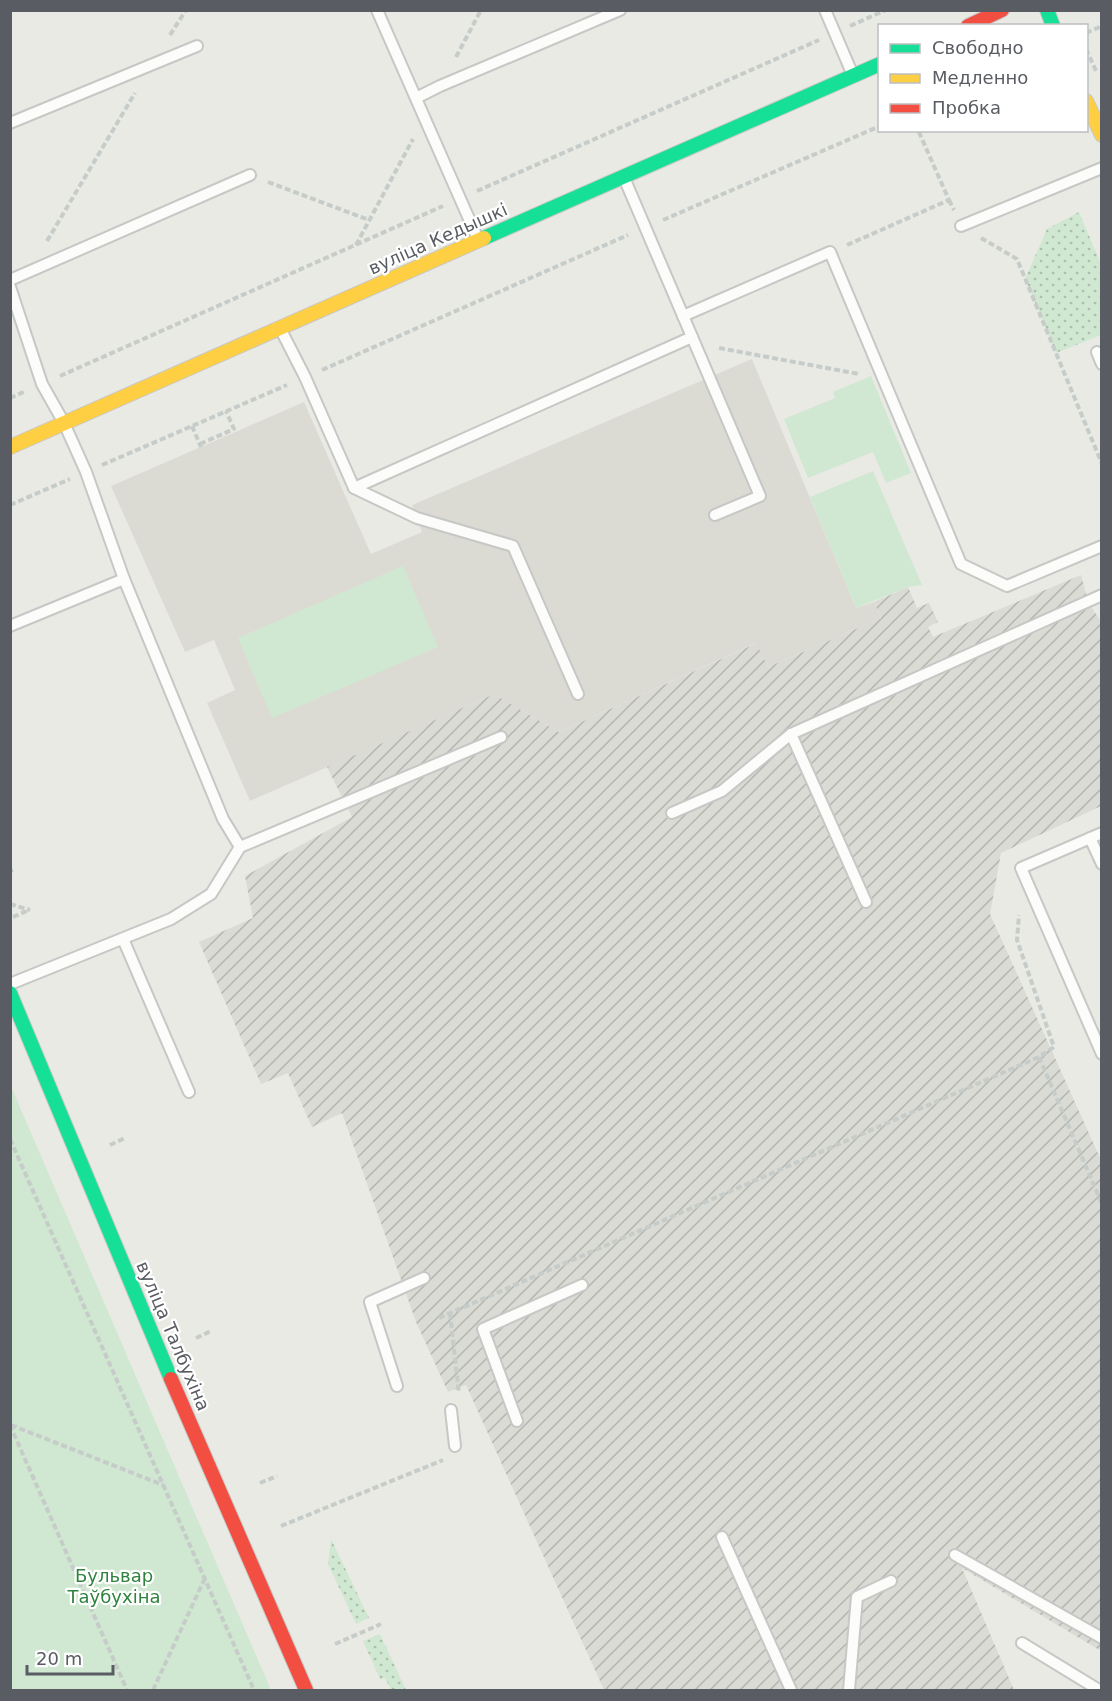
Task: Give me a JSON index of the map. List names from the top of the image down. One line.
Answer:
{"streets":{"street":["вуліца Кедышкі","вуліца Талбухіна"]},"parks":["Бульвар Таўбухіна"],"legend":["Свободно","Медленно","Пробка"],"scale_bar":"20 m"}
